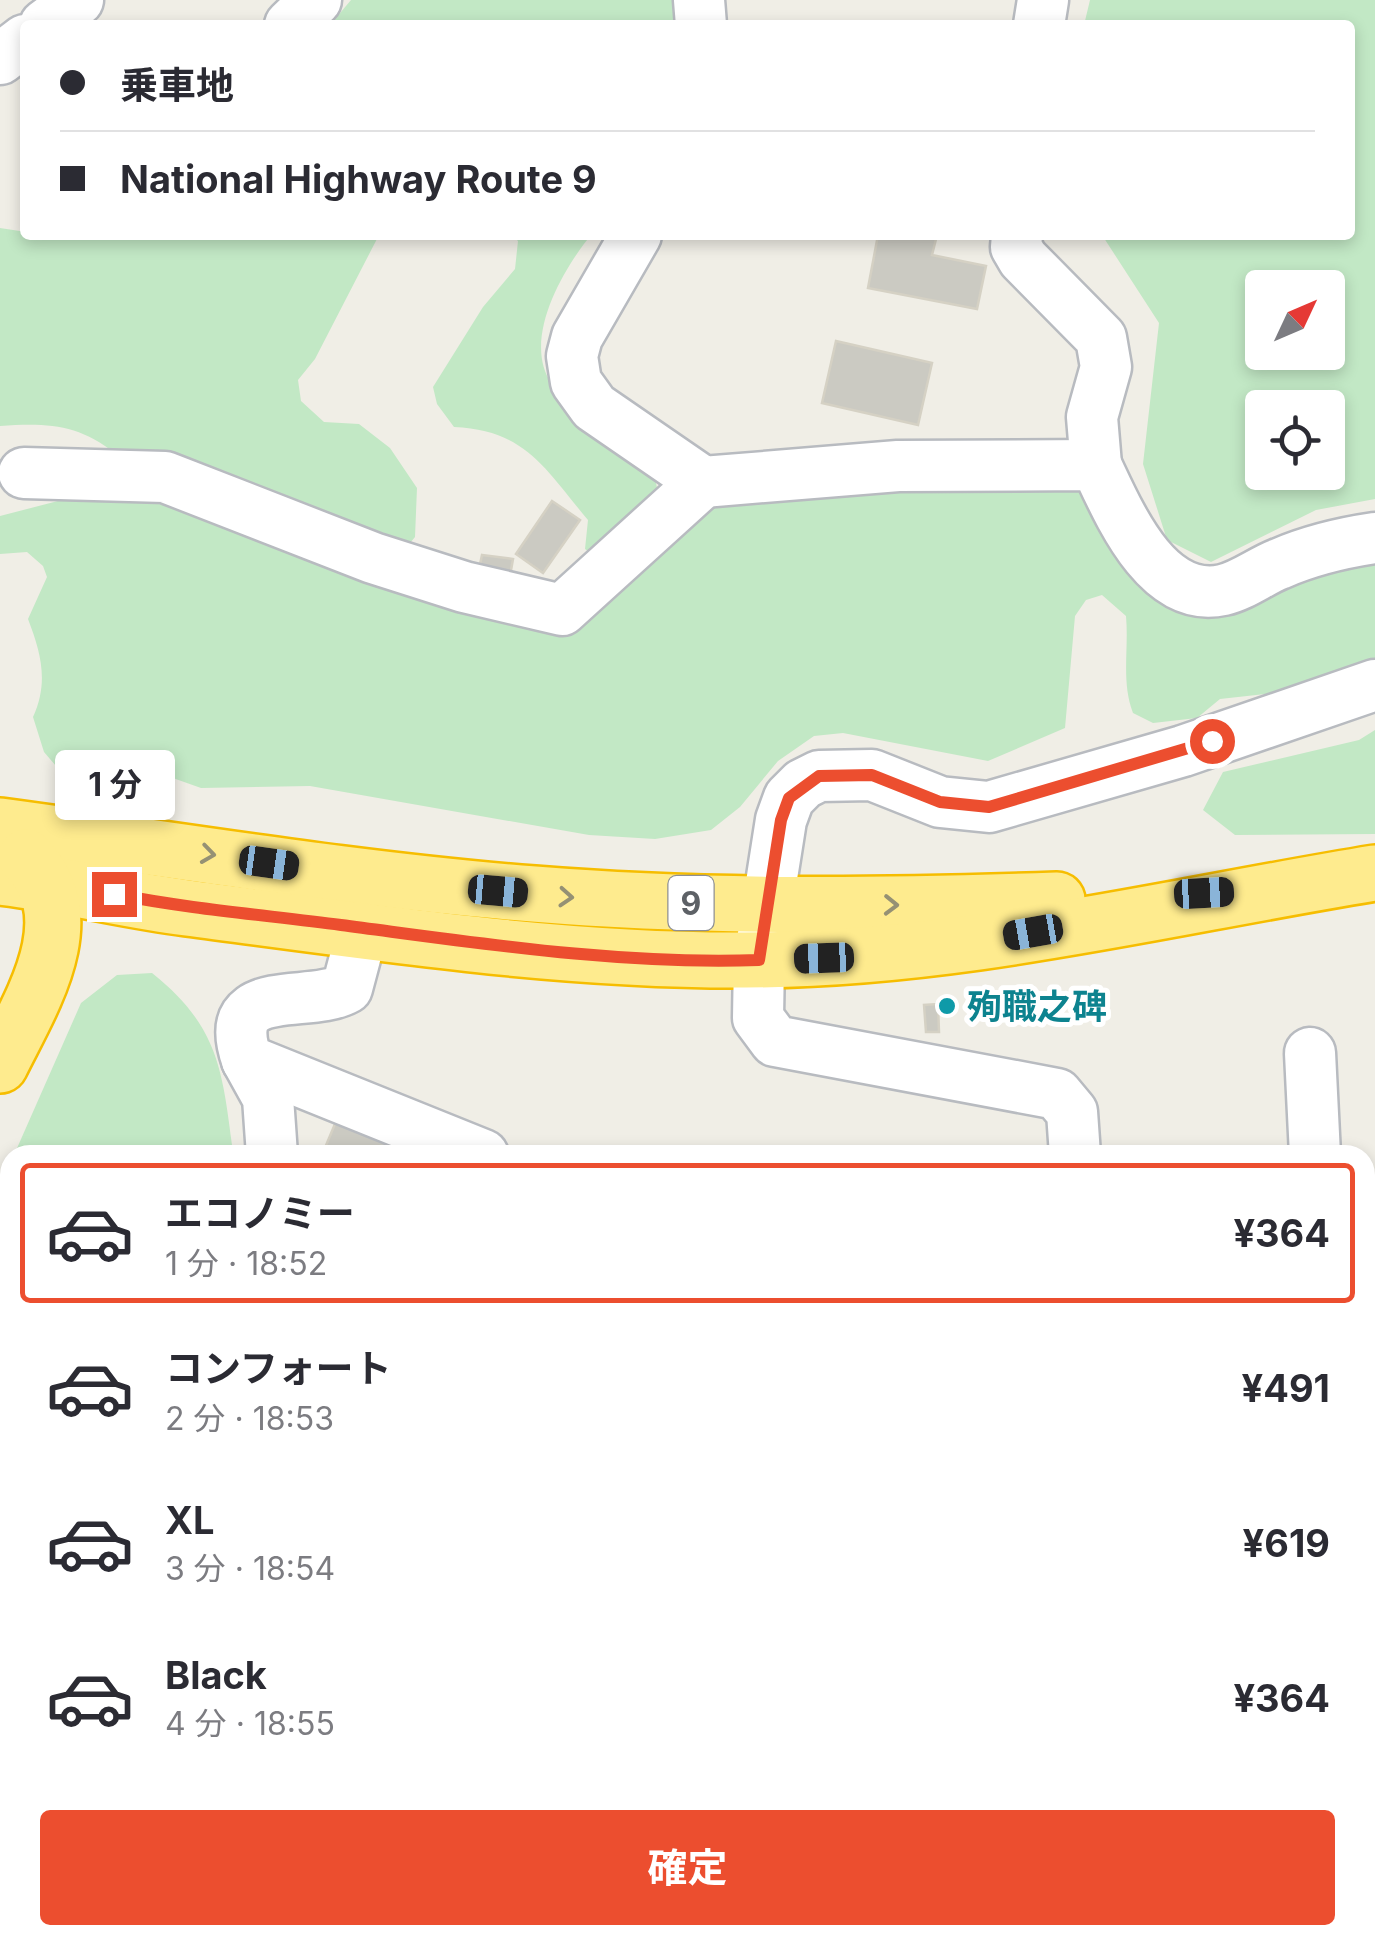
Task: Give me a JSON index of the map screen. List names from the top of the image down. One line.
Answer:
{"streets":{"highway":["9"]},"places":["殉職之碑"],"north":"top right","page":{"banner":["乗車地","National Highway Route 9"],"bubble":"1 分","list":[{"name":"エコノミー","note":"1 分 · 18:52","value":"¥364"},{"name":"コンフォート","note":"2 分 · 18:53","value":"¥491"},{"name":"XL","note":"3 分 · 18:54","value":"¥619"},{"name":"Black","note":"4 分 · 18:55","value":"¥364"}],"buttons":"確定"}}
